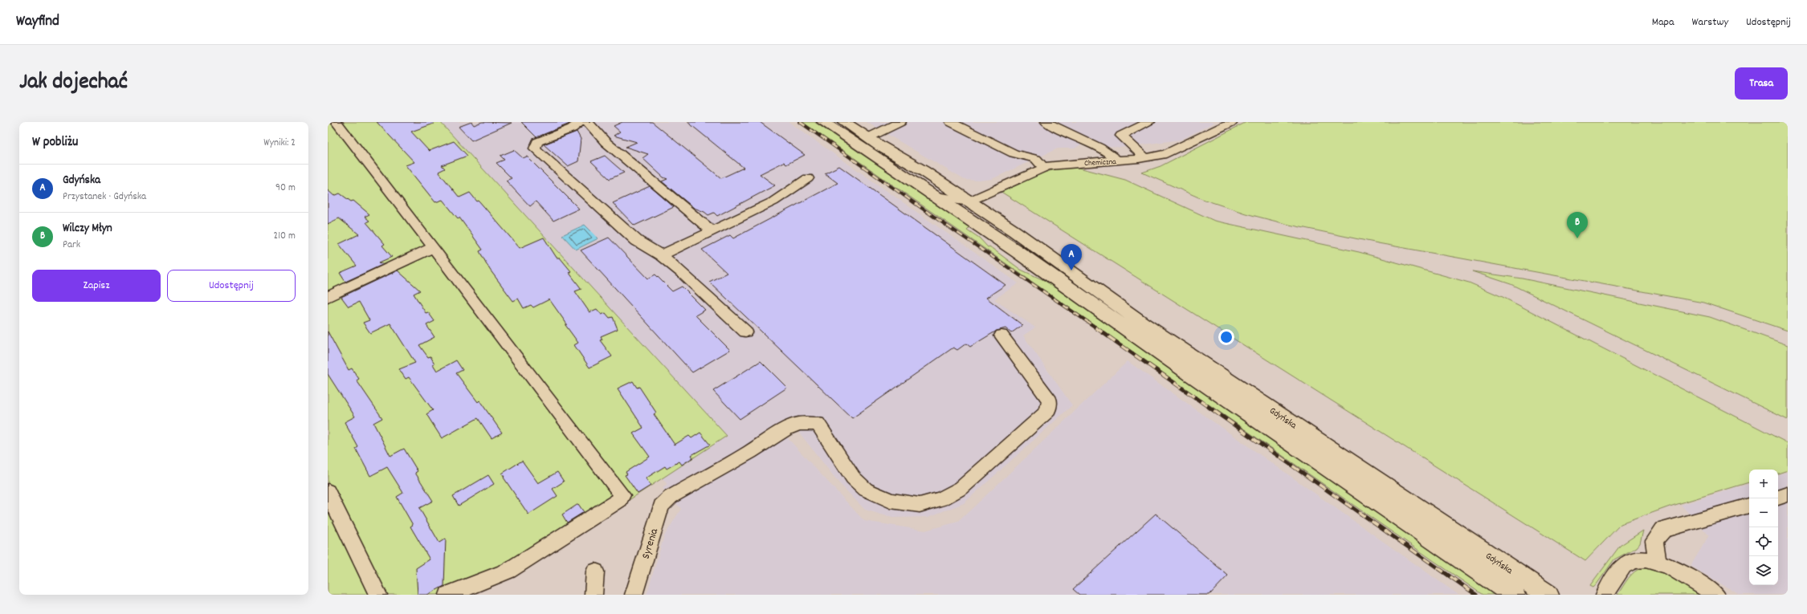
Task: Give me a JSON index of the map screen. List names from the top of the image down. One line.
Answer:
{"streets":{"main road":["Gdyńska"],"street":["Chemiczna","Syrenia"]},"crossings":[["Chemiczna","Gdyńska"]],"page":{"header":"Wayfind","nav":["Mapa","Warstwy","Udostępnij"],"title":"Jak dojechać","buttons":["Trasa",["Zapisz","Udostępnij"]],"heading":["W pobliżu","Wyniki: 2"],"list":[{"mark":"A","name":"Gdyńska","note":"Przystanek · Gdyńska","value":"90 m"},{"mark":"B","name":"Wilczy Młyn","note":"Park","value":"210 m"}],"pins":["B","A"],"map_buttons":["+","−"]}}
